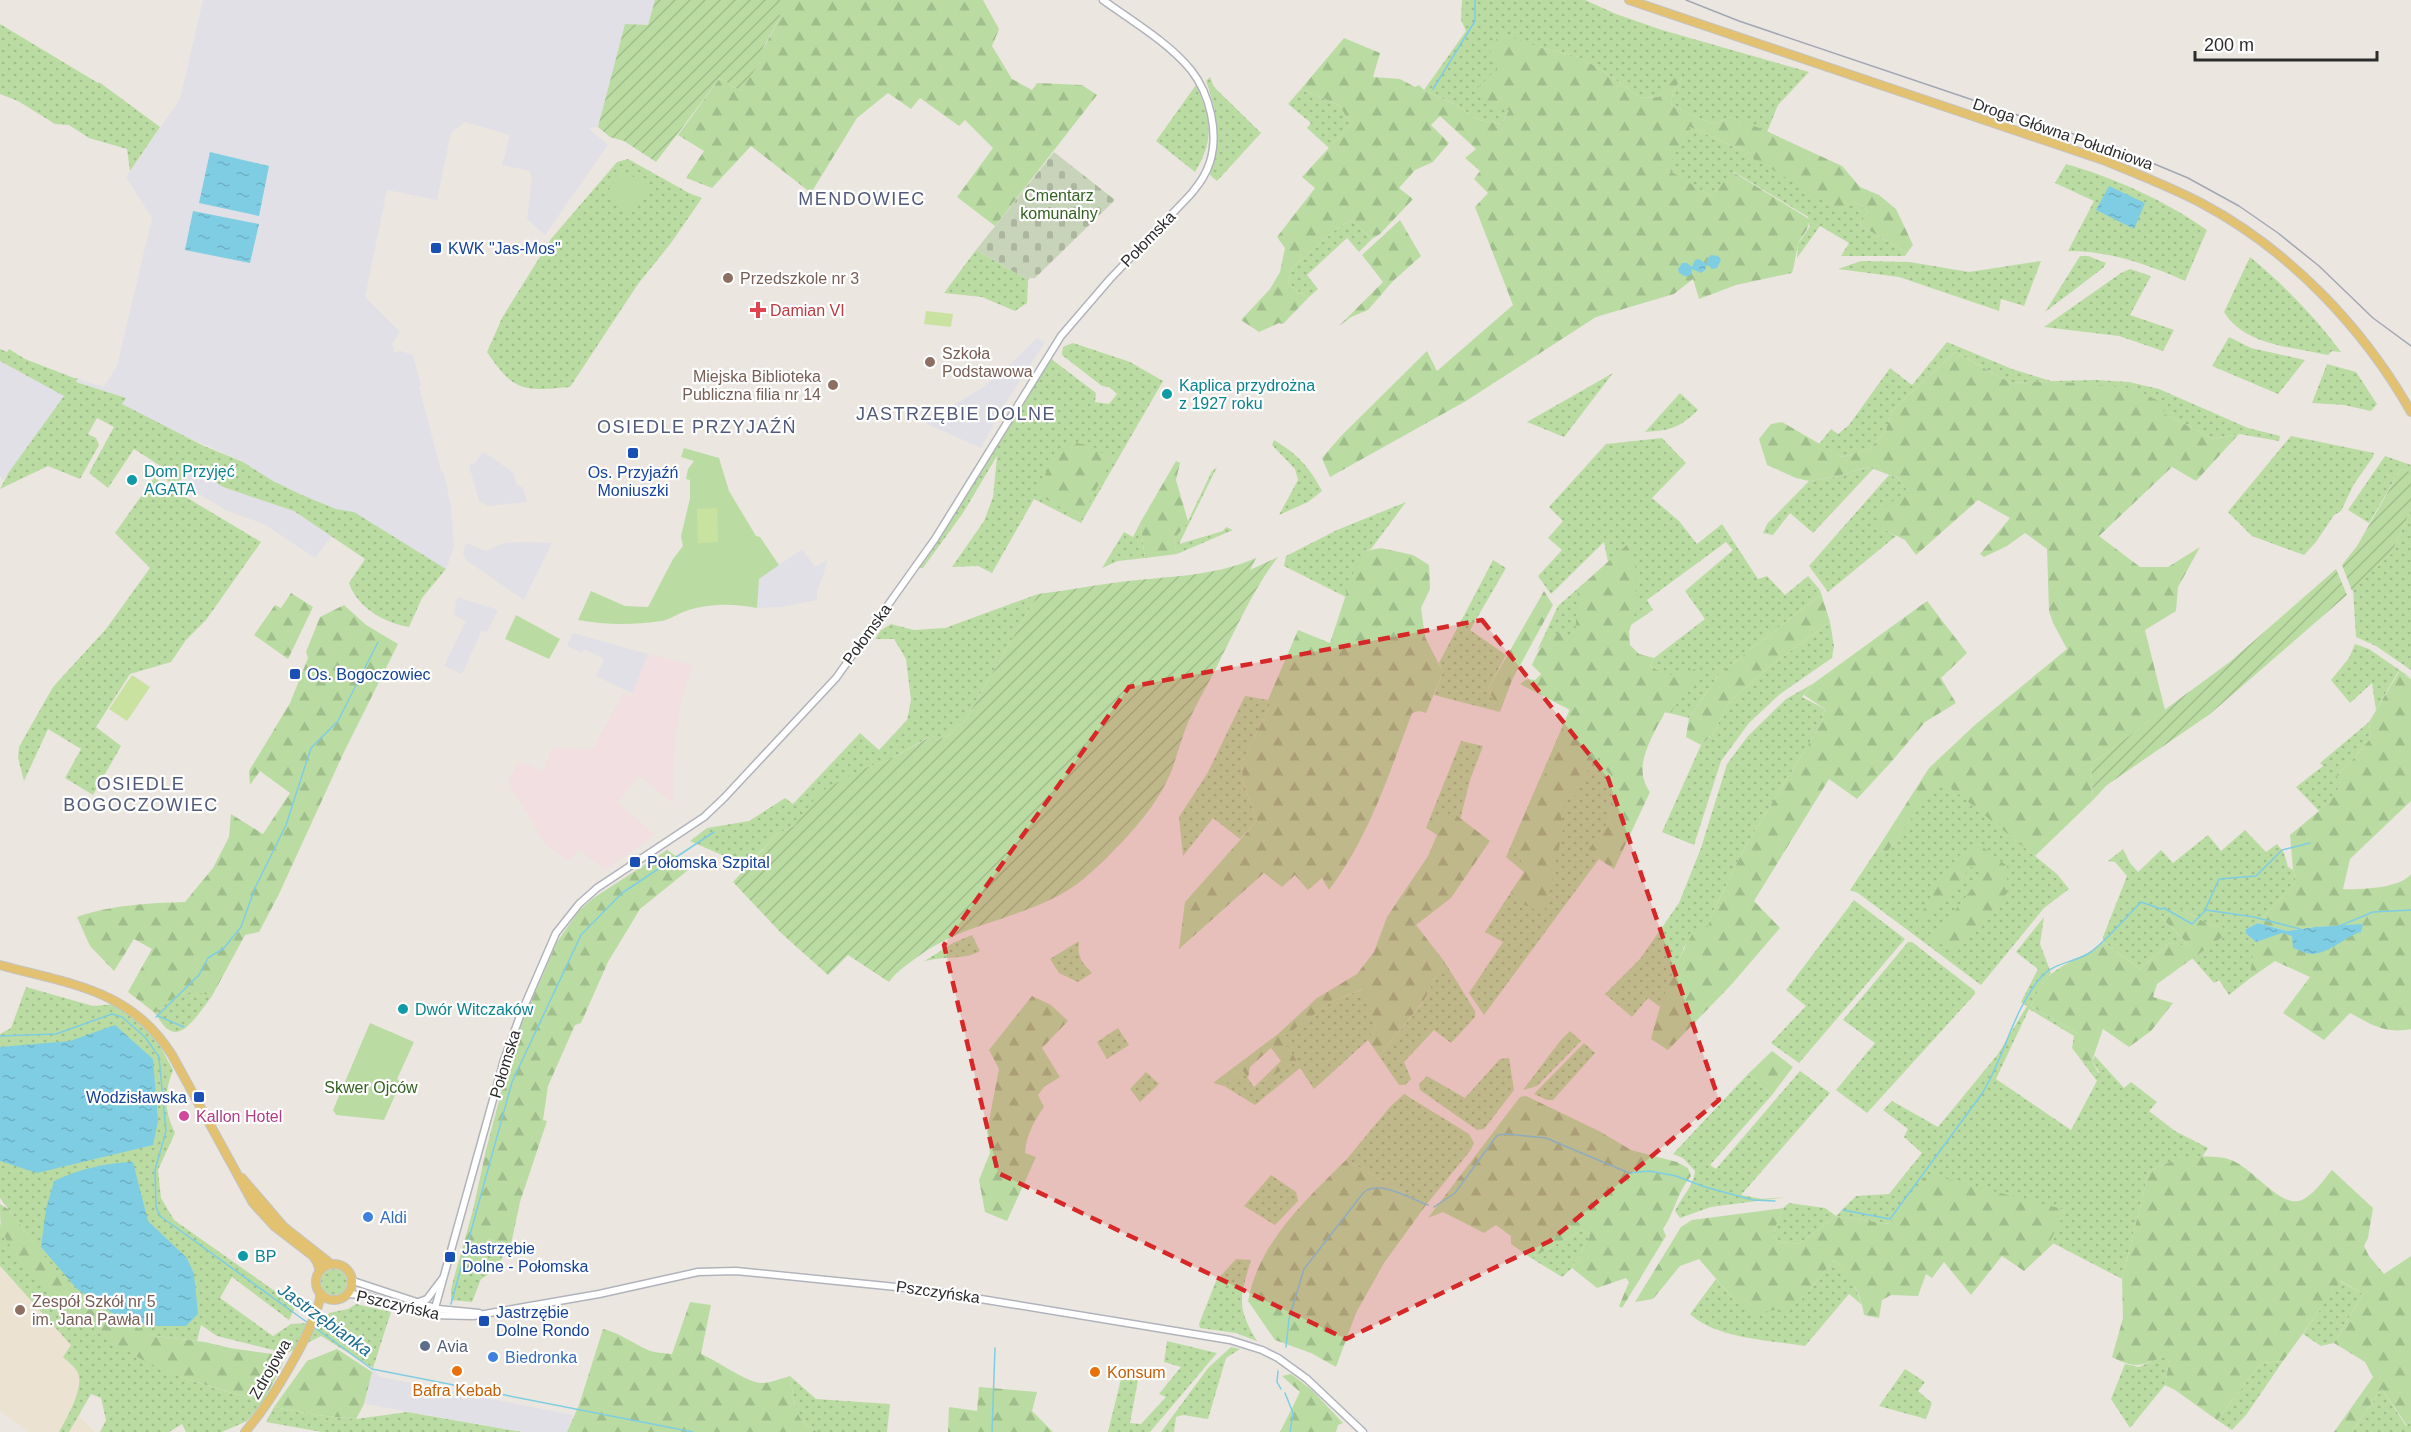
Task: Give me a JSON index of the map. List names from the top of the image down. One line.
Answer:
{"streets":{"main road":["Droga Główna Południowa","Zdrojowa"],"street":["Połomska","Pszczyńska"]},"crossings":[["Połomska","Pszczyńska"],["Pszczyńska","Zdrojowa"]],"districts":["MENDOWIEC","JASTRZĘBIE DOLNE","OSIEDLE PRZYJAŹŃ","OSIEDLE BOGOCZOWIEC"],"water":["Jastrzębianka"],"parks":["Cmentarz komunalny","Skwer Ojców"],"places":{"transit":["KWK \"Jas-Mos\"","Os. Przyjaźń Moniuszki","Os. Bogoczowiec","Połomska Szpital","Wodzisławska","Jastrzębie Dolne - Połomska","Jastrzębie Dolne Rondo"],"other":["Przedszkole nr 3","Szkoła Podstawowa","Miejska Biblioteka Publiczna filia nr 14","Kaplica przydrożna z 1927 roku","Dom Przyjęć AGATA","Dwór Witczaków","Kallon Hotel","Aldi","BP","Zespół Szkół nr 5 im. Jana Pawła II","Avia","Biedronka","Bafra Kebab","Konsum"],"health":["Damian VI"]},"scale_bar":"200 m"}
